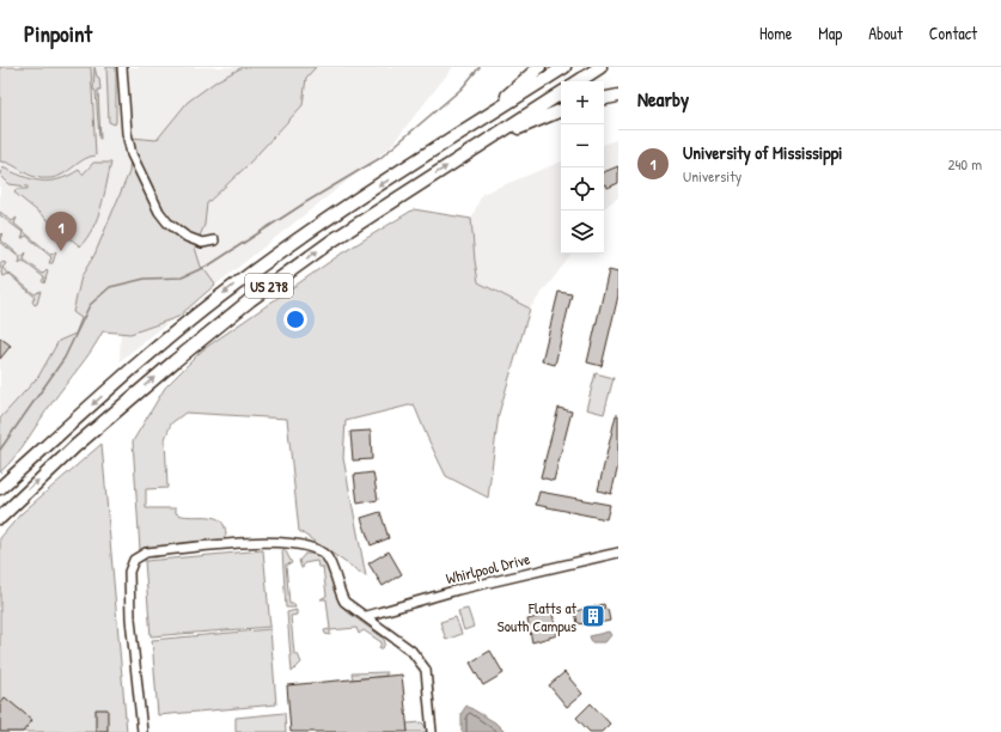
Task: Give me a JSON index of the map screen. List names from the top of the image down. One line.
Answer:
{"streets":{"highway":["US 278"],"street":["Whirlpool Drive"]},"places":{"building":["Flatts at South Campus"]},"page":{"header":"Pinpoint","nav":["Home","Map","About","Contact"],"heading":"Nearby","map_buttons":["+","−"],"list":[{"mark":"1","name":"University of Mississippi","note":"University","value":"240 m"}],"pins":"1"}}
